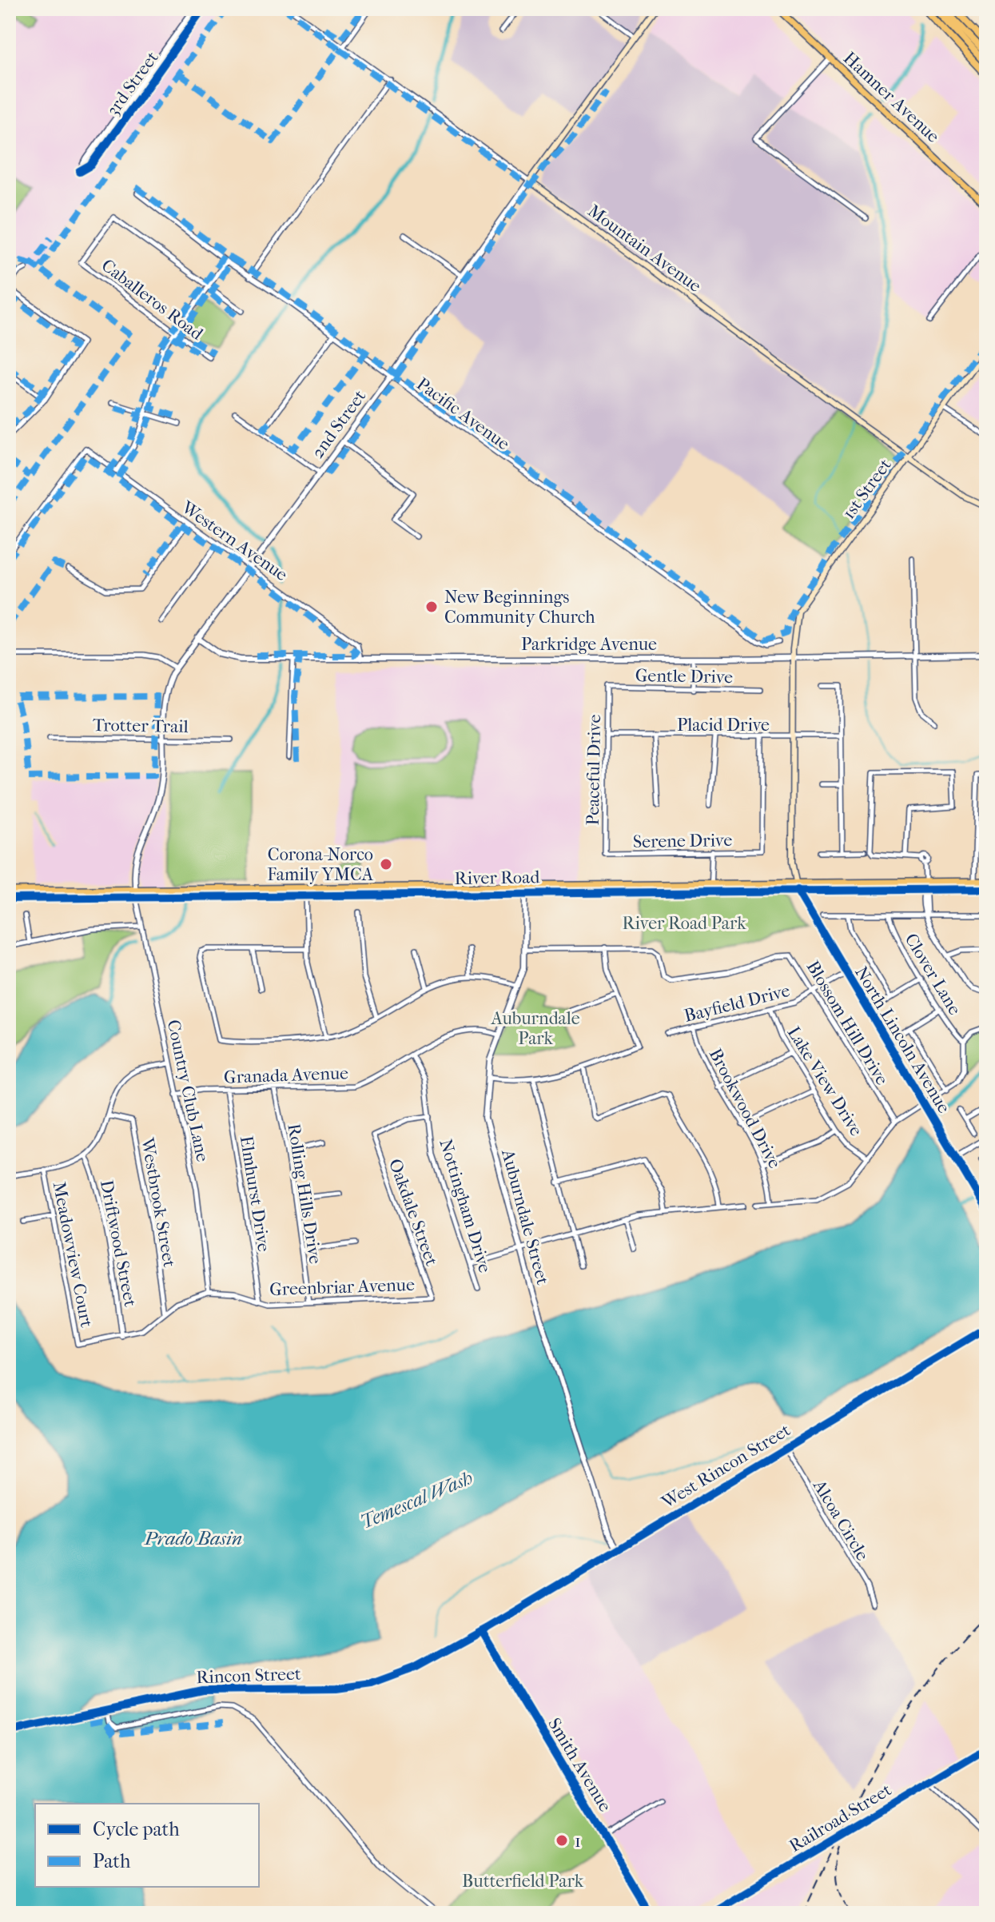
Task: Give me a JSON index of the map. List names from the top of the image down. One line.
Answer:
{"streets":{"main road":["Hamner Avenue","Mountain Avenue","2nd Street","1st Street","River Road","North Lincoln Avenue","West Rincon Street","Rincon Street","Smith Avenue","Railroad Street"],"street":["3rd Street","Caballeros Road","Pacific Avenue","Western Avenue","Parkridge Avenue","Gentle Drive","Placid Drive","Trotter Trail","Peaceful Drive","Serene Drive","Clover Lane","Bayfield Drive","Blossom Hill Drive","Granada Avenue","Lake View Drive","Country Club Lane","Brookwood Drive","Elmhurst Drive","Rolling Hills Drive","Westbrook Street","Nottingham Drive","Oakdale Street","Auburndale Street","Driftwood Street","Meadowview Court","Greenbriar Avenue","Alcoa Circle"]},"crossings":[["Mountain Avenue","2nd Street"],["Mountain Avenue","1st Street"],["Pacific Avenue","2nd Street"],["2nd Street","Western Avenue"],["2nd Street","Parkridge Avenue"],["2nd Street","Trotter Trail"],["2nd Street","River Road"],["2nd Street","Country Club Lane"],["1st Street","Parkridge Avenue"],["1st Street","North Lincoln Avenue"],["Western Avenue","Parkridge Avenue"],["Parkridge Avenue","North Lincoln Avenue"],["Gentle Drive","Peaceful Drive"],["Placid Drive","Peaceful Drive"],["Placid Drive","Serene Drive"],["Placid Drive","North Lincoln Avenue"],["Peaceful Drive","Serene Drive"],["River Road","North Lincoln Avenue"],["River Road","Country Club Lane"],["River Road","Auburndale Street"],["Bayfield Drive","Blossom Hill Drive"],["Bayfield Drive","North Lincoln Avenue"],["Bayfield Drive","Lake View Drive"],["Bayfield Drive","Brookwood Drive"],["Blossom Hill Drive","Auburndale Street"],["Granada Avenue","Country Club Lane"],["Granada Avenue","Elmhurst Drive"],["Granada Avenue","Rolling Hills Drive"],["Granada Avenue","Nottingham Drive"],["Granada Avenue","Auburndale Street"],["Country Club Lane","Greenbriar Avenue"],["Elmhurst Drive","Greenbriar Avenue"],["Rolling Hills Drive","Greenbriar Avenue"],["Westbrook Street","Greenbriar Avenue"],["Nottingham Drive","Oakdale Street"],["Oakdale Street","Greenbriar Avenue"],["Auburndale Street","West Rincon Street"],["Driftwood Street","Greenbriar Avenue"],["Meadowview Court","Greenbriar Avenue"],["West Rincon Street","Alcoa Circle"],["West Rincon Street","Rincon Street"],["West Rincon Street","Smith Avenue"],["Rincon Street","Smith Avenue"]],"water":["Temescal Wash","Prado Basin"],"parks":["River Road Park","Auburndale Park","Butterfield Park"],"places":["New Beginnings Community Church","Corona-Norco Family YMCA","1"],"legend":["Cycle path","Path"]}
